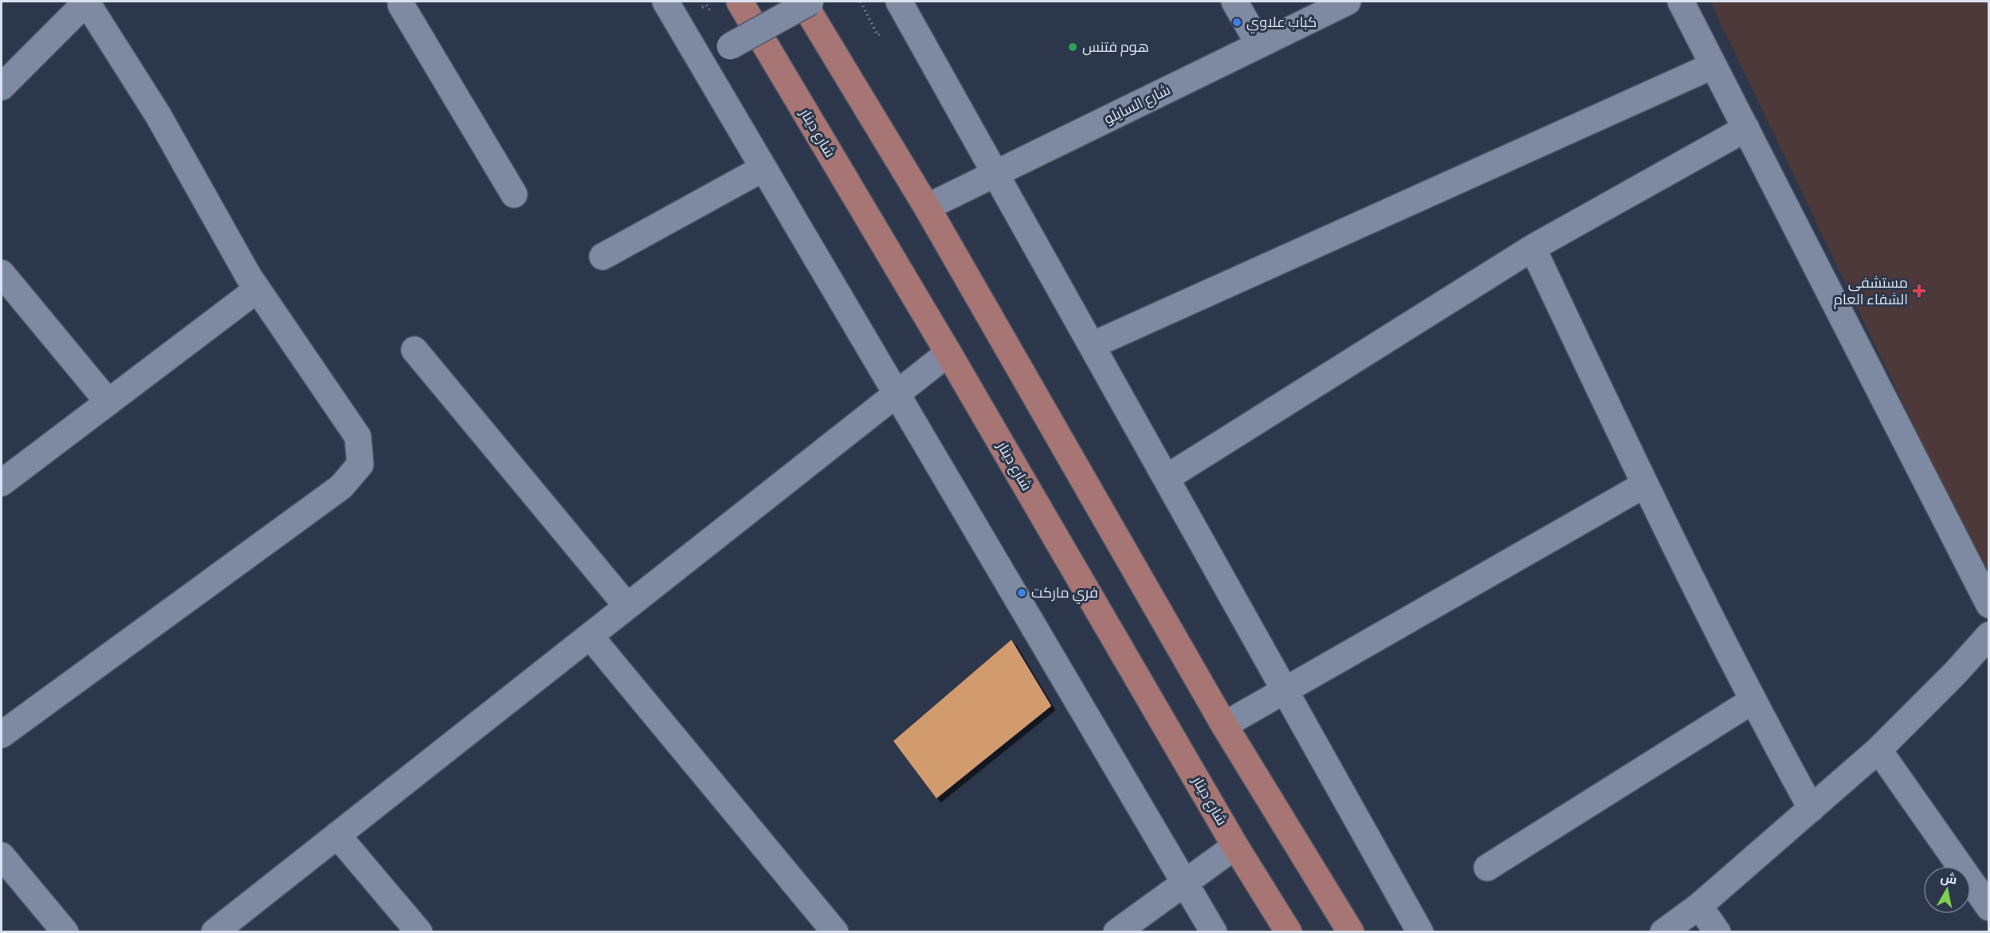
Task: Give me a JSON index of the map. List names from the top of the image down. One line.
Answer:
{"streets":{"main road":["شارع دينار"],"street":["شارع السايلو"]},"places":{"other":["كباب علاوي","هوم فتنس","فري ماركت"],"health":["مستشفى الشفاء العام"]},"north":"top"}
